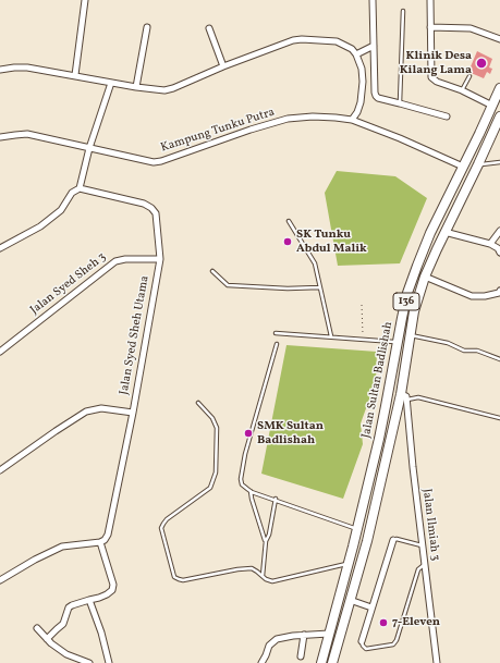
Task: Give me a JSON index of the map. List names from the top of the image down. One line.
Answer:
{"streets":{"main road":["136","Jalan Sultan Badlishah"],"street":["Kampung Tunku Putra","Jalan Syed Sheh 3","Jalan Syed Sheh Utama","Jalan Ilmiah 3"]},"crossings":[["Kampung Tunku Putra","Jalan Sultan Badlishah"],["Jalan Syed Sheh 3","Jalan Syed Sheh Utama"],["Jalan Sultan Badlishah","Jalan Ilmiah 3"]],"places":["Klinik Desa Kilang Lama","SK Tunku Abdul Malik","SMK Sultan Badlishah","7-Eleven"]}
